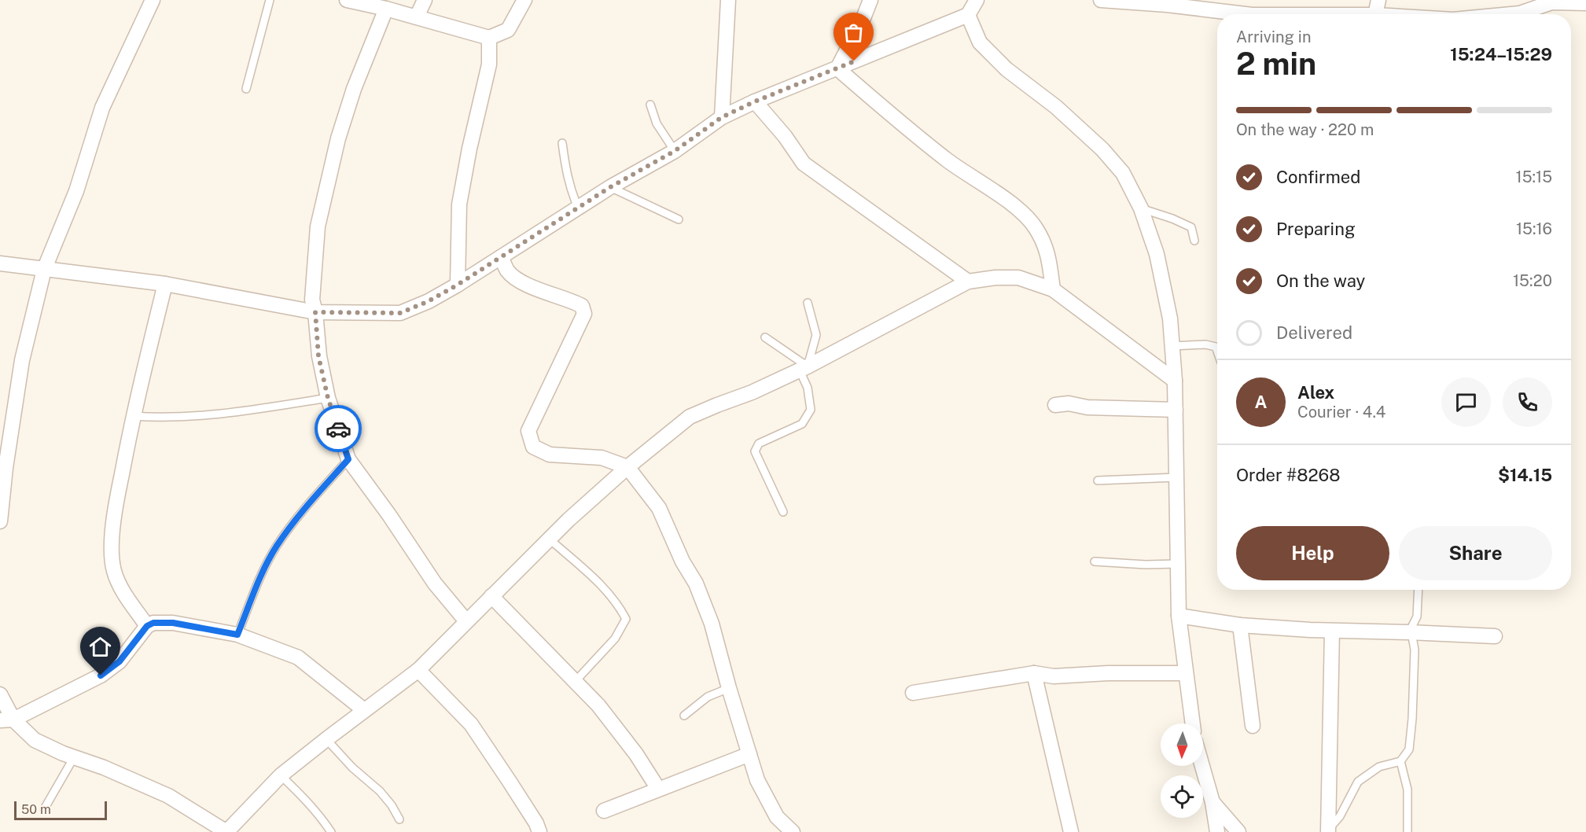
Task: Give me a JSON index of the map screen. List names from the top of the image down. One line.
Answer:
{"scale_bar":"50 m","north":"bottom","page":{"heading":["2 min","Arriving in","15:24–15:29"],"panel":["Alex","Courier · 4.4","Order #8268","$14.15"],"bar":"On the way · 220 m","list":[["Confirmed","15:15"],["Preparing","15:16"],["On the way","15:20"],"Delivered"],"round":"A","buttons":["Help","Share"],"scale":"50 m"}}
